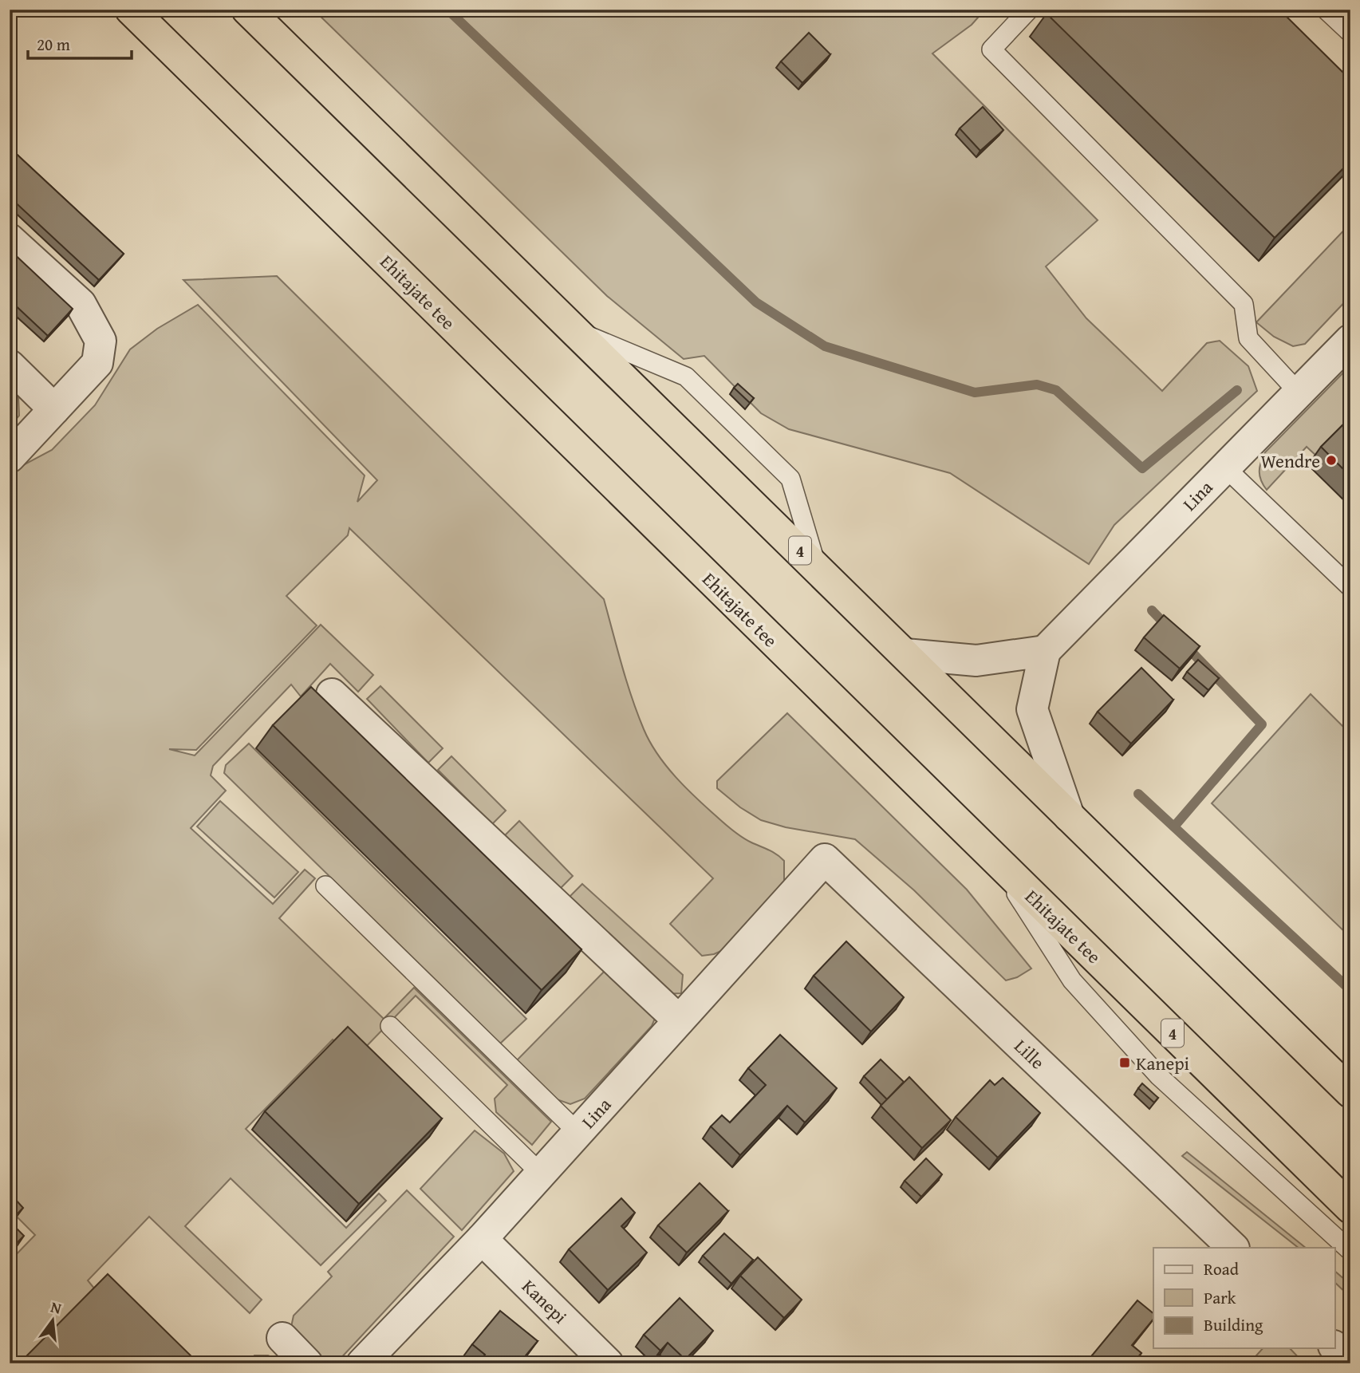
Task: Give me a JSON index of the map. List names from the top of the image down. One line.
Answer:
{"streets":{"highway":["Ehitajate tee","4"],"street":["Lina","Lille","Kanepi"]},"crossings":[["Lina","Lille"],["Lina","Kanepi"]],"places":{"other":["Wendre"],"transit":["Kanepi"]},"legend":["Road","Park","Building"],"scale_bar":"20 m","north":"top"}
